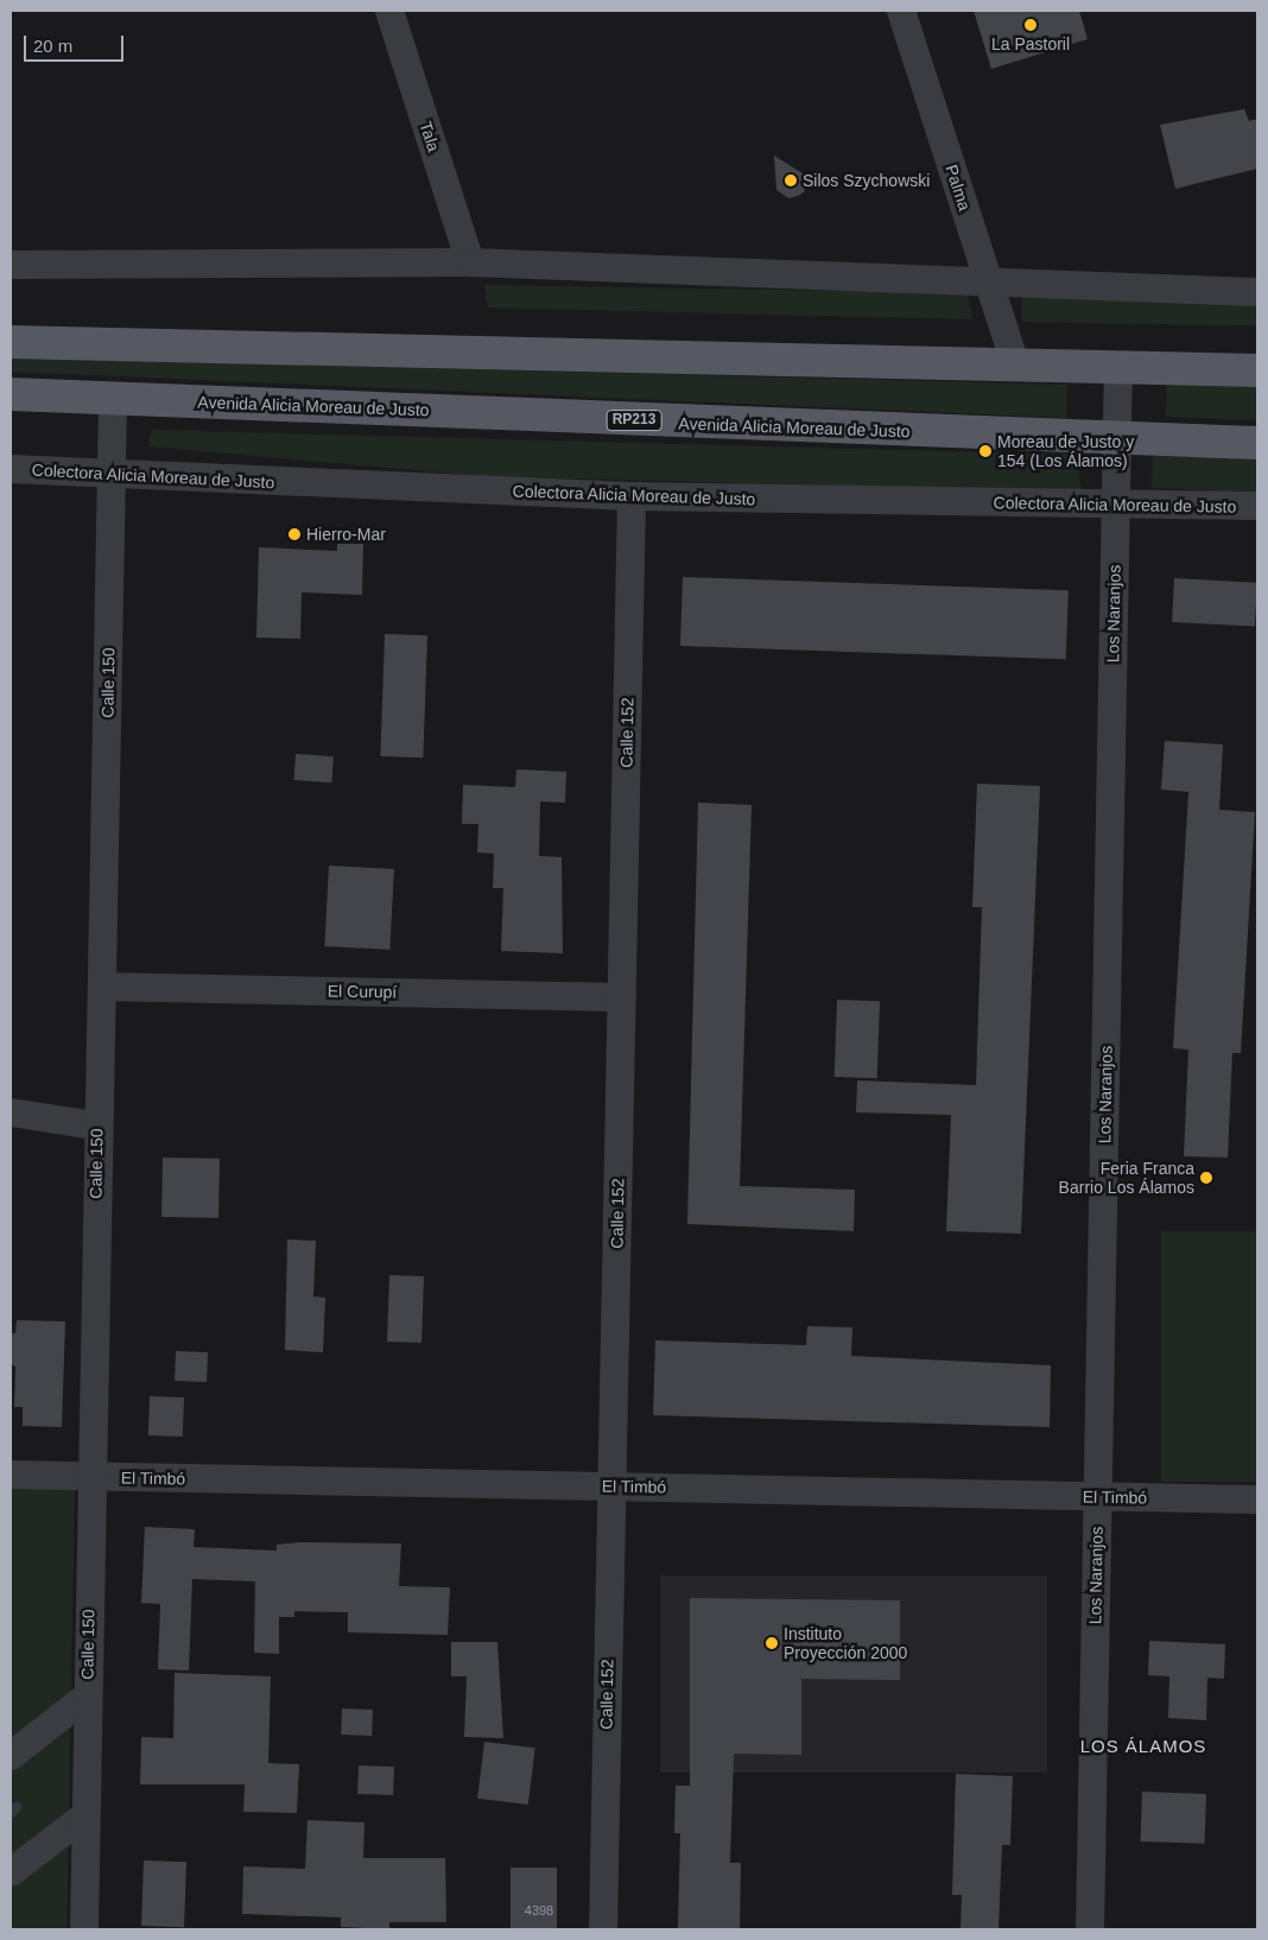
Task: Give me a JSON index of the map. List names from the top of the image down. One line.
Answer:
{"streets":{"main road":["Avenida Alicia Moreau de Justo","RP213"],"street":["Tala","Palma","Colectora Alicia Moreau de Justo","Los Naranjos","Calle 150","Calle 152","El Curupí","El Timbó"]},"crossings":[["Avenida Alicia Moreau de Justo","Los Naranjos"],["Avenida Alicia Moreau de Justo","Calle 150"],["Colectora Alicia Moreau de Justo","Los Naranjos"],["Colectora Alicia Moreau de Justo","Calle 150"],["Colectora Alicia Moreau de Justo","Calle 152"],["Los Naranjos","El Timbó"],["Calle 150","El Curupí"],["Calle 150","El Timbó"],["Calle 152","El Curupí"],["Calle 152","El Timbó"]],"districts":["LOS ÁLAMOS"],"places":["La Pastoril","Silos Szychowski","Moreau de Justo y 154 (Los Álamos)","Hierro-Mar","Feria Franca Barrio Los Álamos","Instituto Proyección 2000"],"house_numbers":["4398"],"scale_bar":"20 m"}
